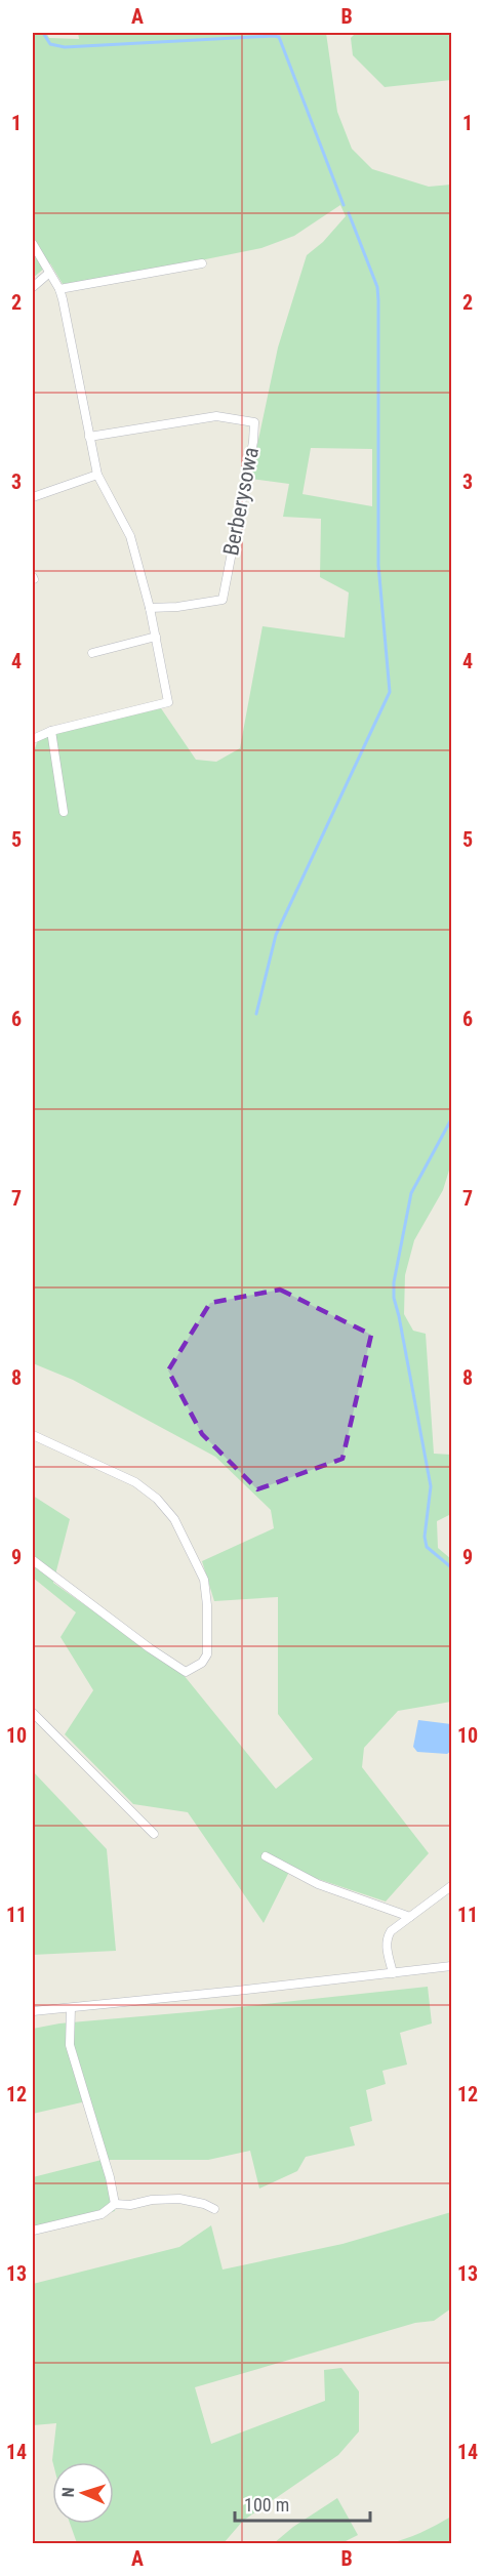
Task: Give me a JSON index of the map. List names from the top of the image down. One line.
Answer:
{"streets":{"street":["Berberysowa"]},"scale_bar":"100 m","north":"left","grid":{"columns":["A","B"],"rows":["1","2","3","4","5","6","7","8","9","10","11","12","13","14"]}}
